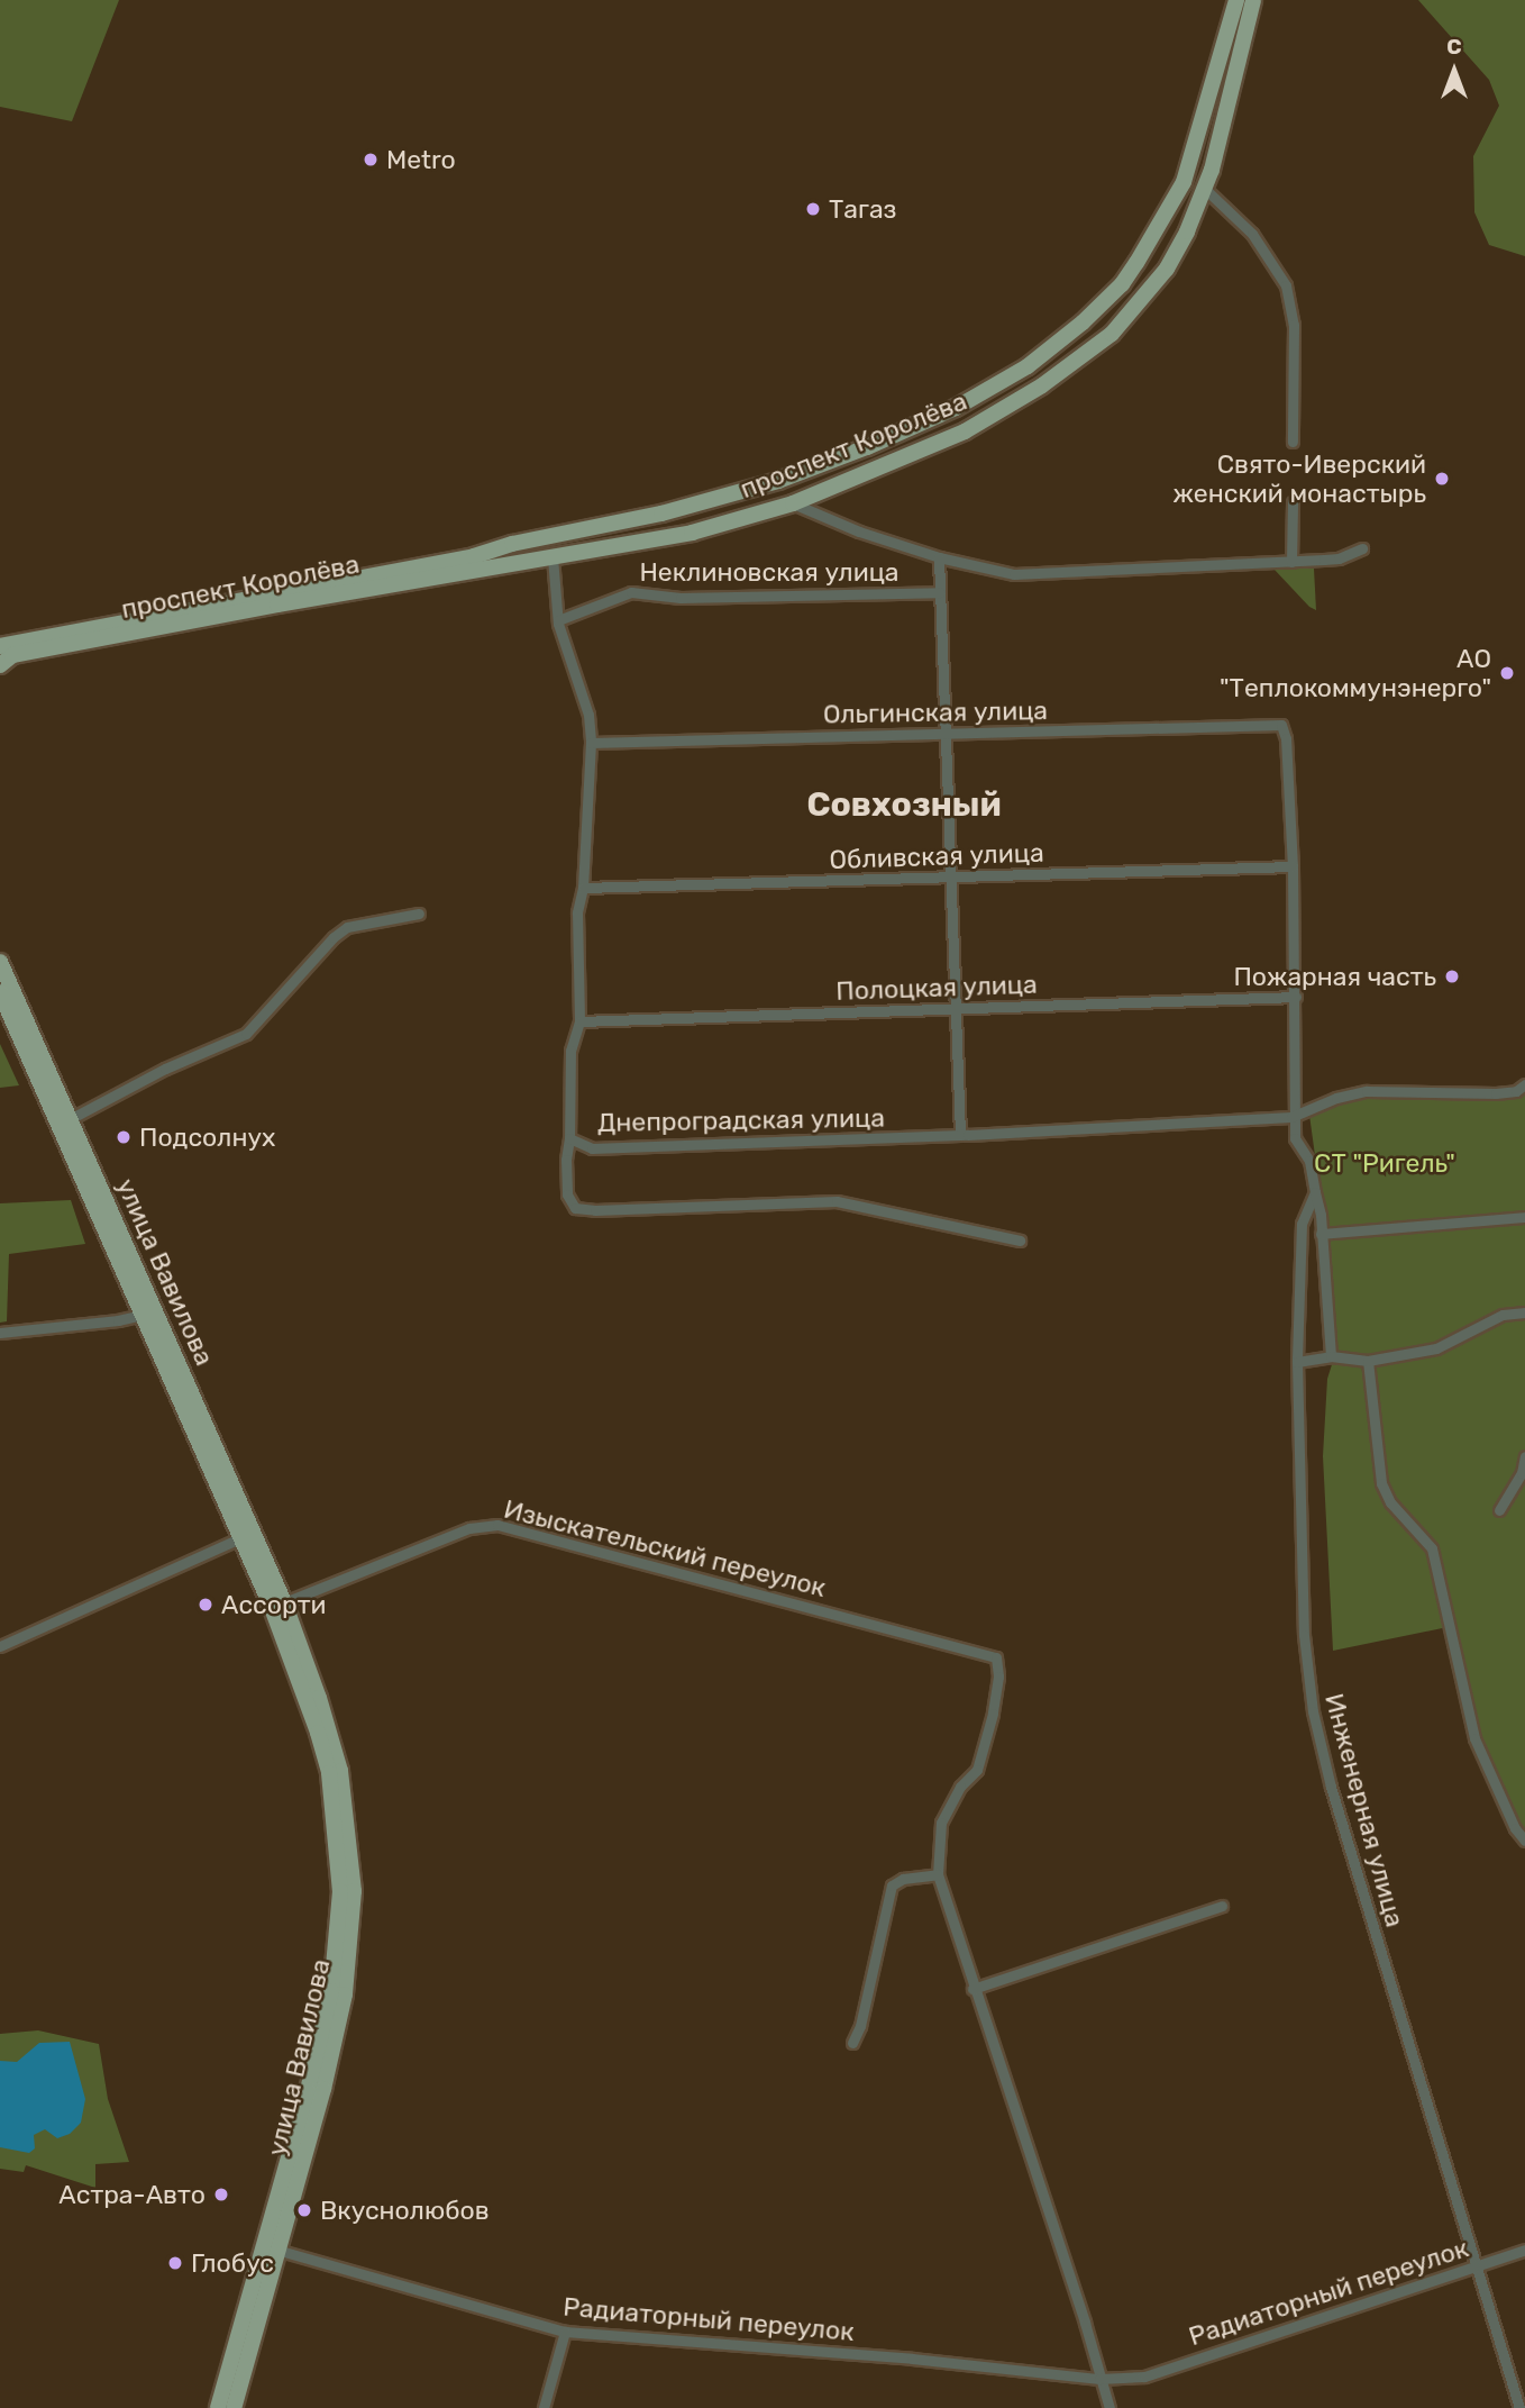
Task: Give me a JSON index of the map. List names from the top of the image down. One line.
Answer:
{"streets":{"main road":["проспект Королёва","улица Вавилова"],"street":["Неклиновская улица","Ольгинская улица","Обливская улица","Полоцкая улица","Днепроградская улица","Изыскательский переулок","Инженерная улица","Радиаторный переулок"]},"crossings":[["проспект Королёва","Неклиновская улица"],["Ольгинская улица","Обливская улица"],["улица Вавилова","Изыскательский переулок"],["улица Вавилова","Радиаторный переулок"],["Инженерная улица","Радиаторный переулок"]],"districts":["Совхозный"],"parks":["СТ \"Ригель\""],"places":["Metro","Тагаз","Свято-Иверский женский монастырь","АО \"Теплокоммунэнерго\"","Пожарная часть","Подсолнух","Ассорти","Астра-Авто","Вкуснолюбов","Глобус"],"north":"top"}
